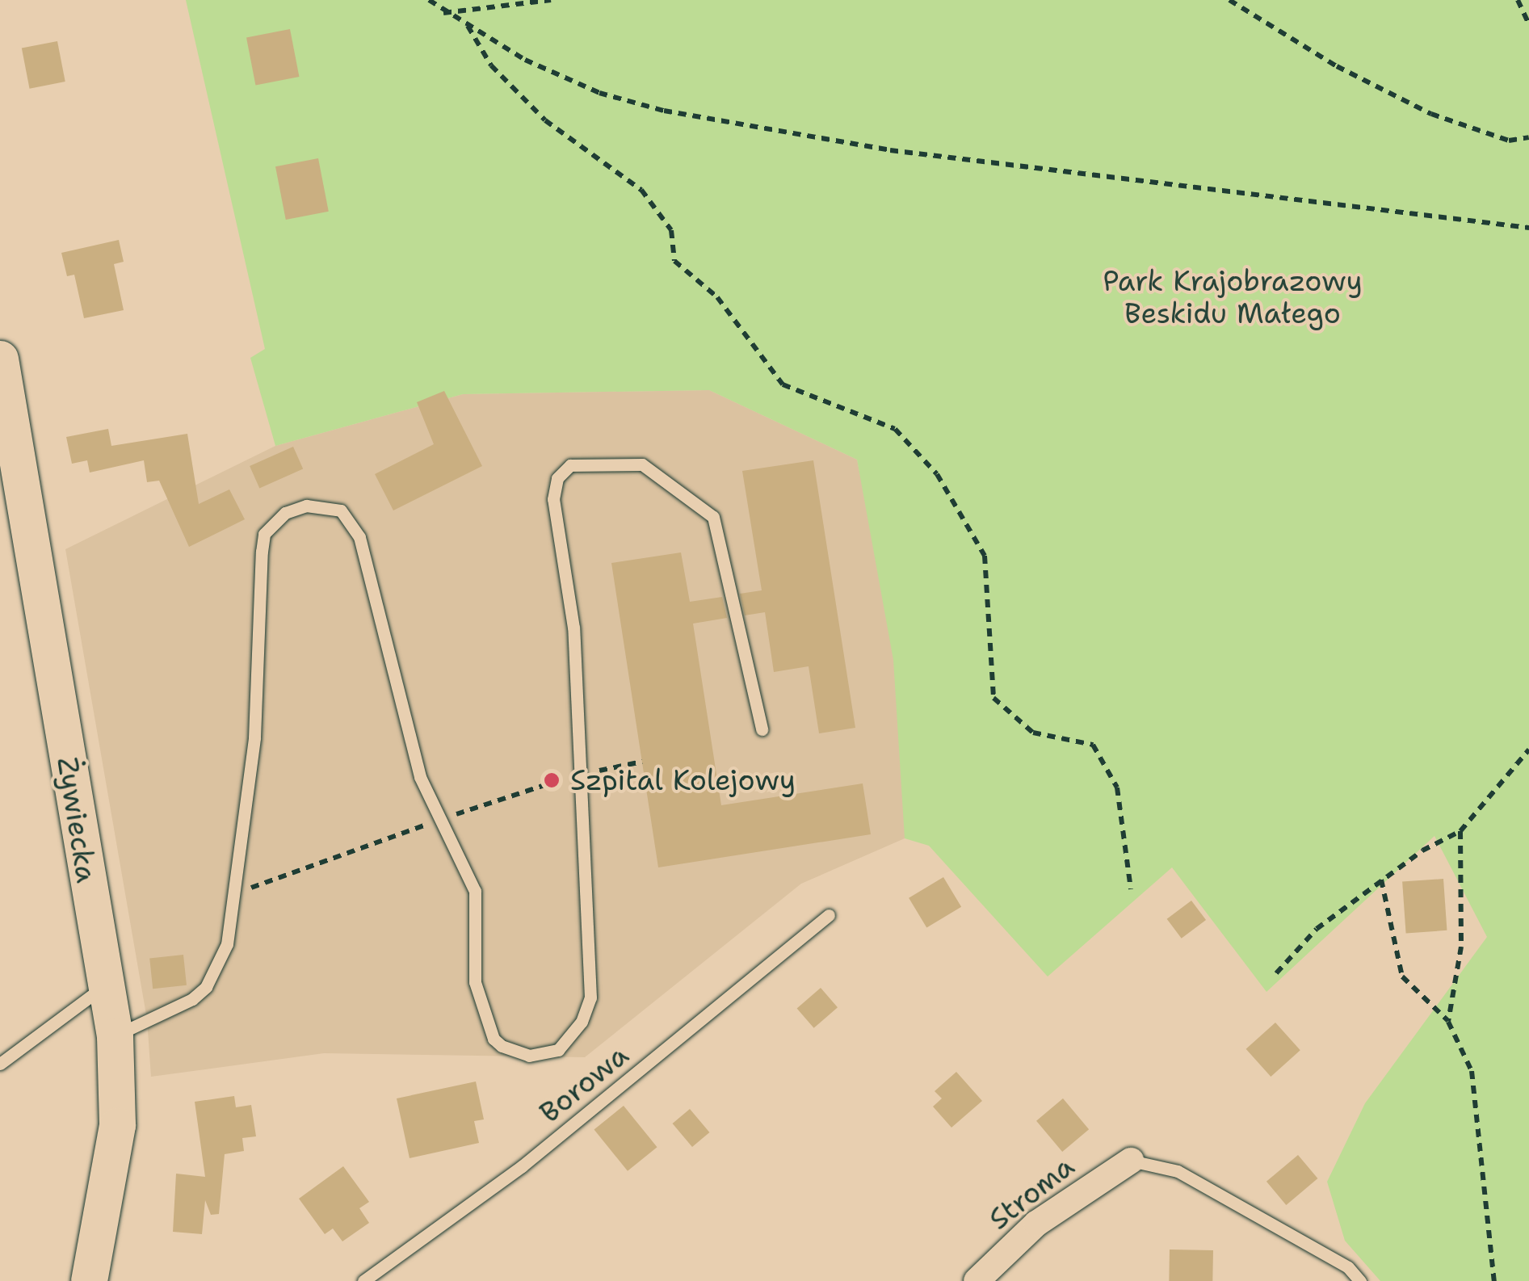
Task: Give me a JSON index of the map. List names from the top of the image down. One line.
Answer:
{"streets":{"main road":["Żywiecka"],"street":["Stroma"],"lane":["Borowa"]},"parks":["Park Krajobrazowy Beskidu Małego"],"places":["Szpital Kolejowy"]}
